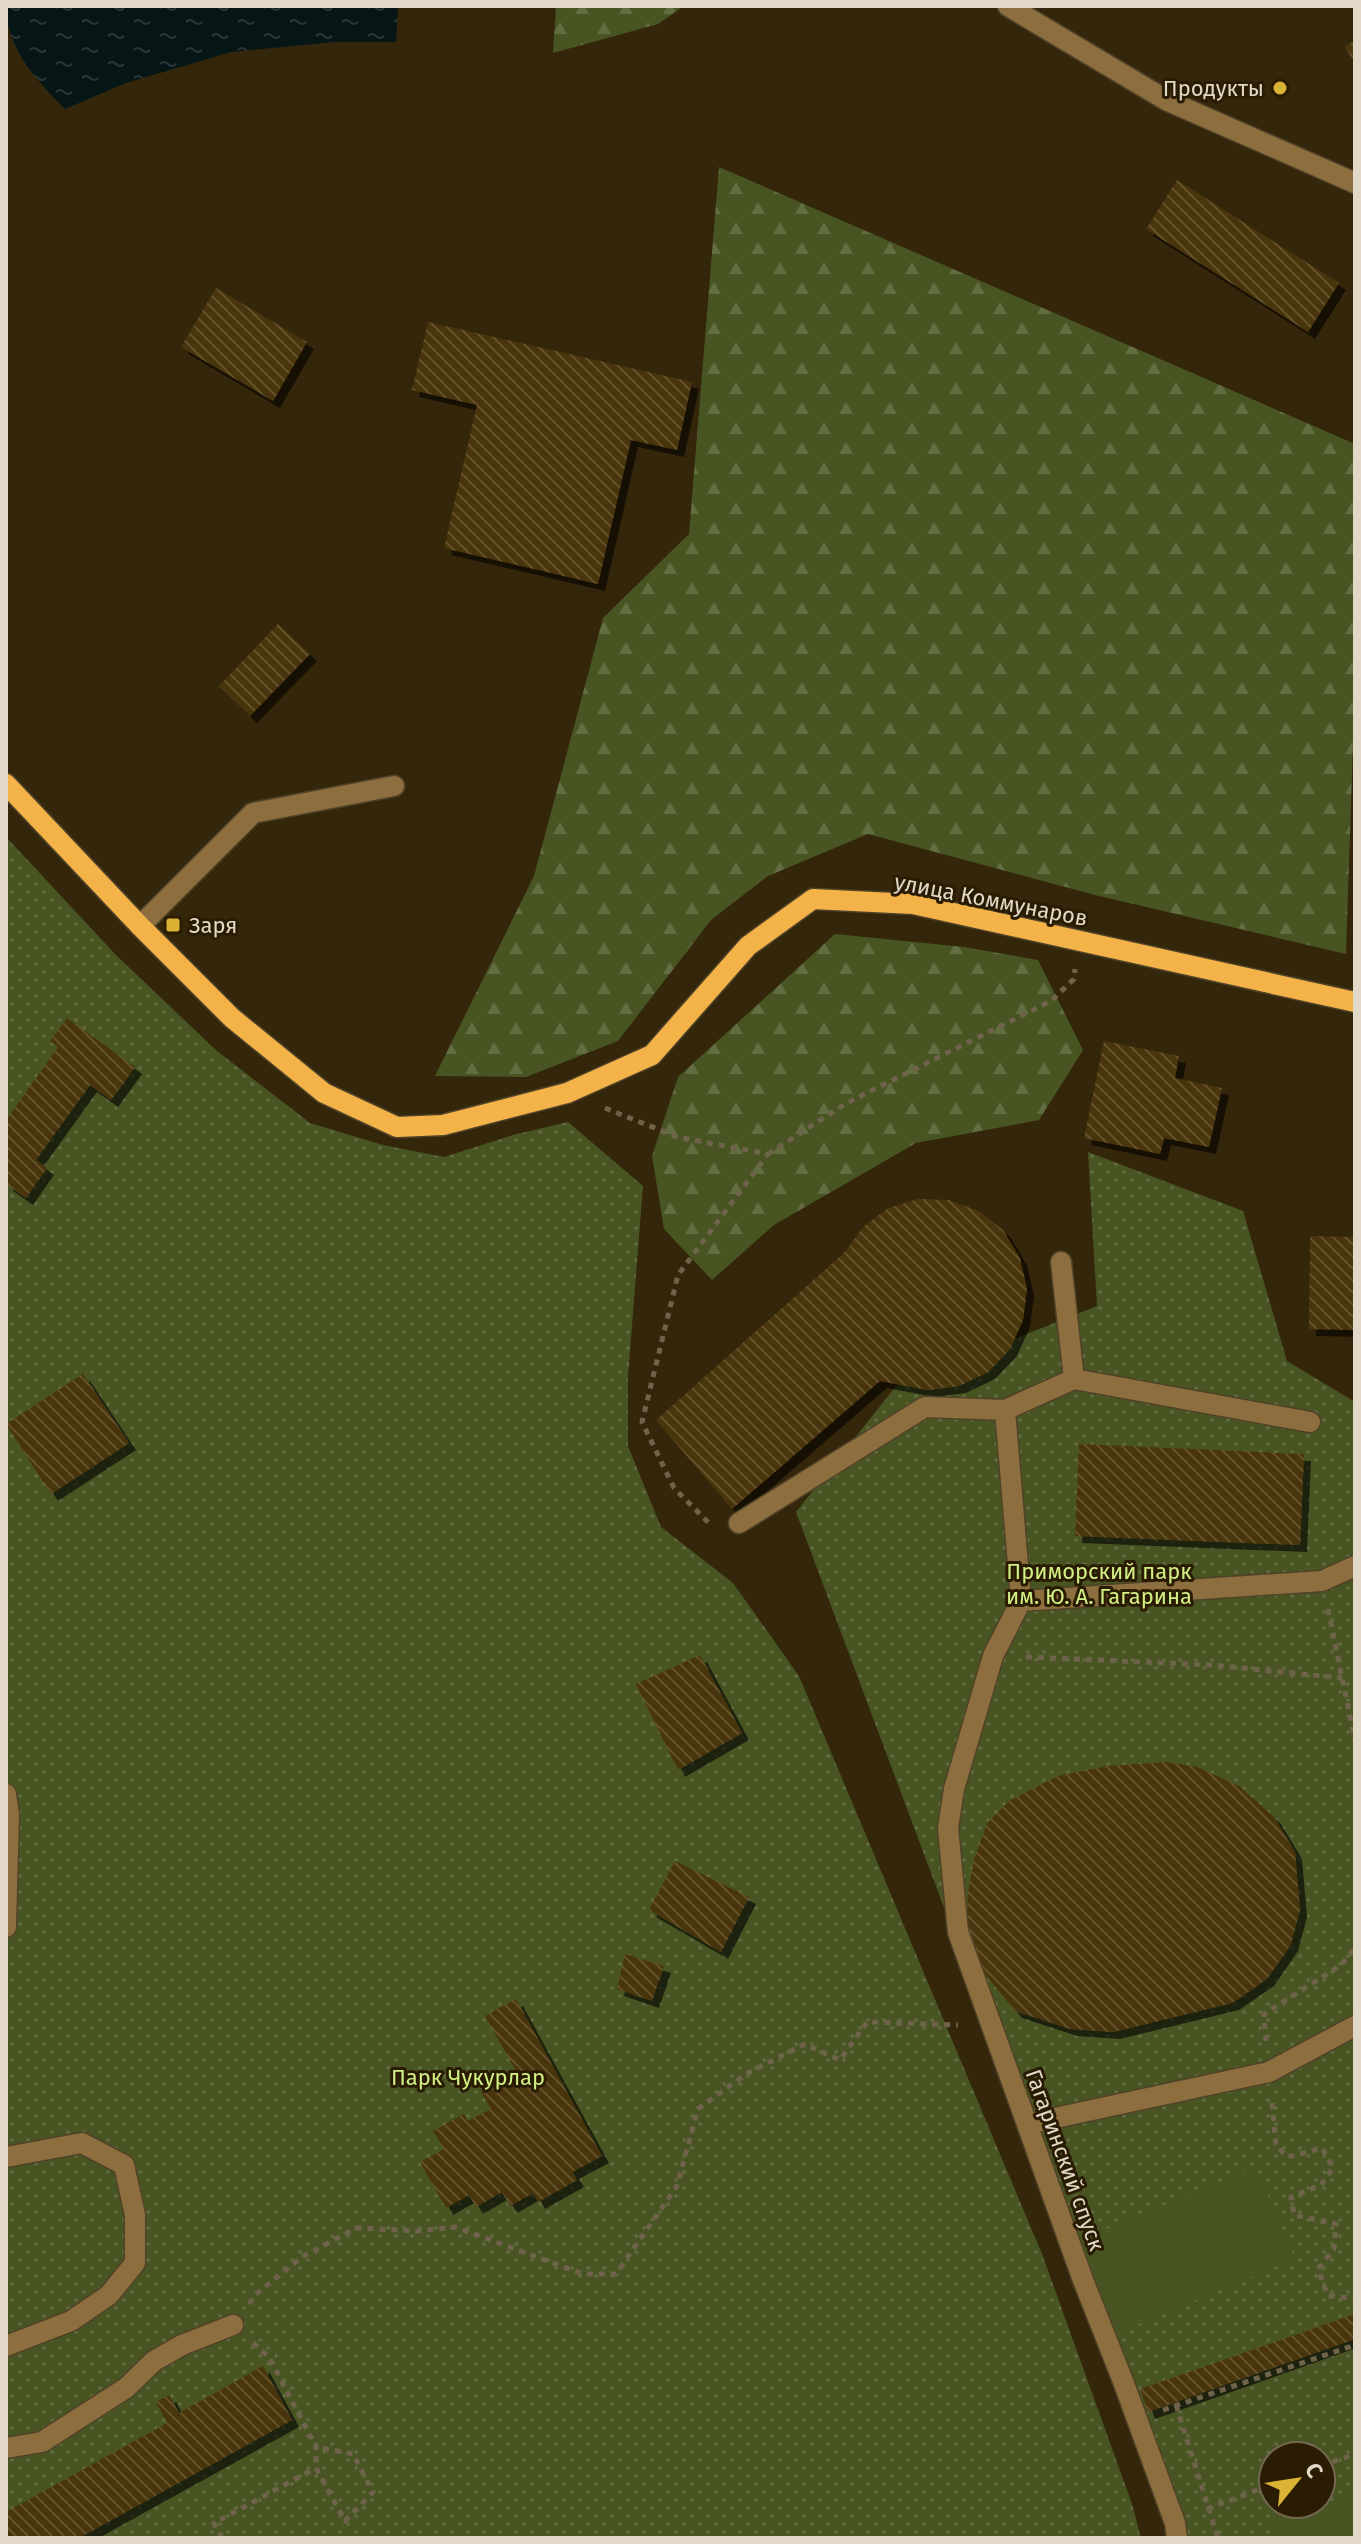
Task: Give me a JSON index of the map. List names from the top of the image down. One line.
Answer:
{"streets":{"main road":["улица Коммунаров"],"street":["Гагаринский спуск"]},"parks":["Приморский парк им. Ю. А. Гагарина","Парк Чукурлар"],"places":{"other":["Продукты"],"transit":["Заря"]},"north":"top right"}
